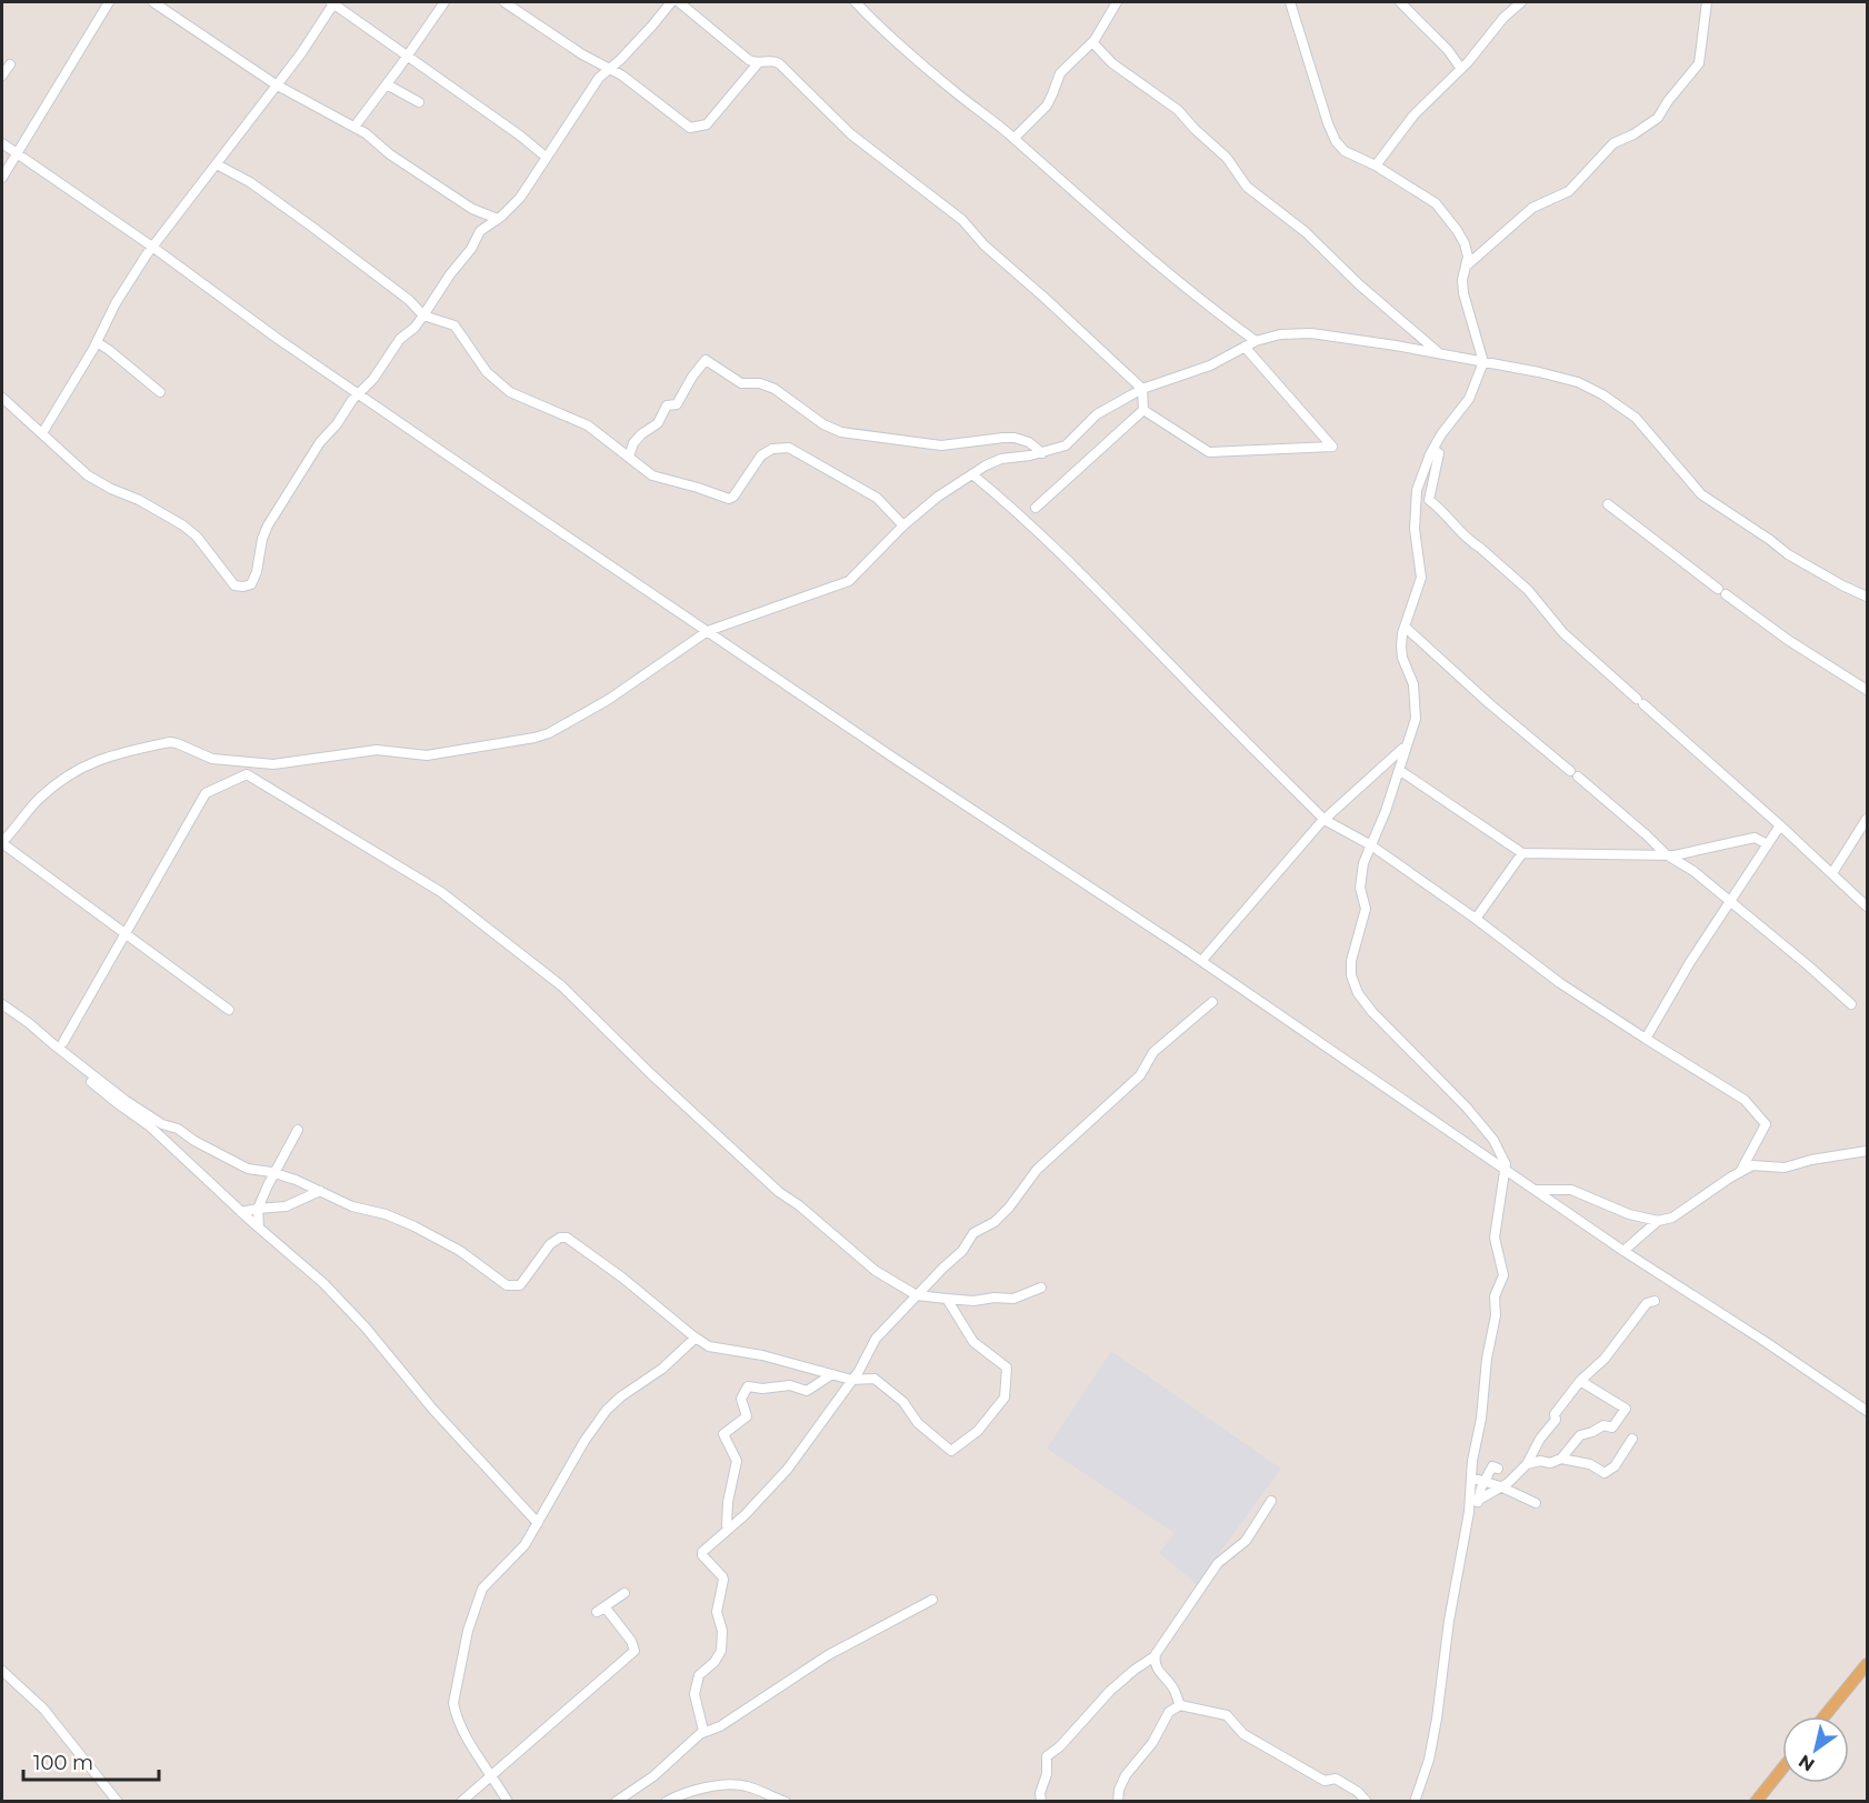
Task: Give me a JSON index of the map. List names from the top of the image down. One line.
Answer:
{"scale_bar":"100 m","north":"bottom left"}
